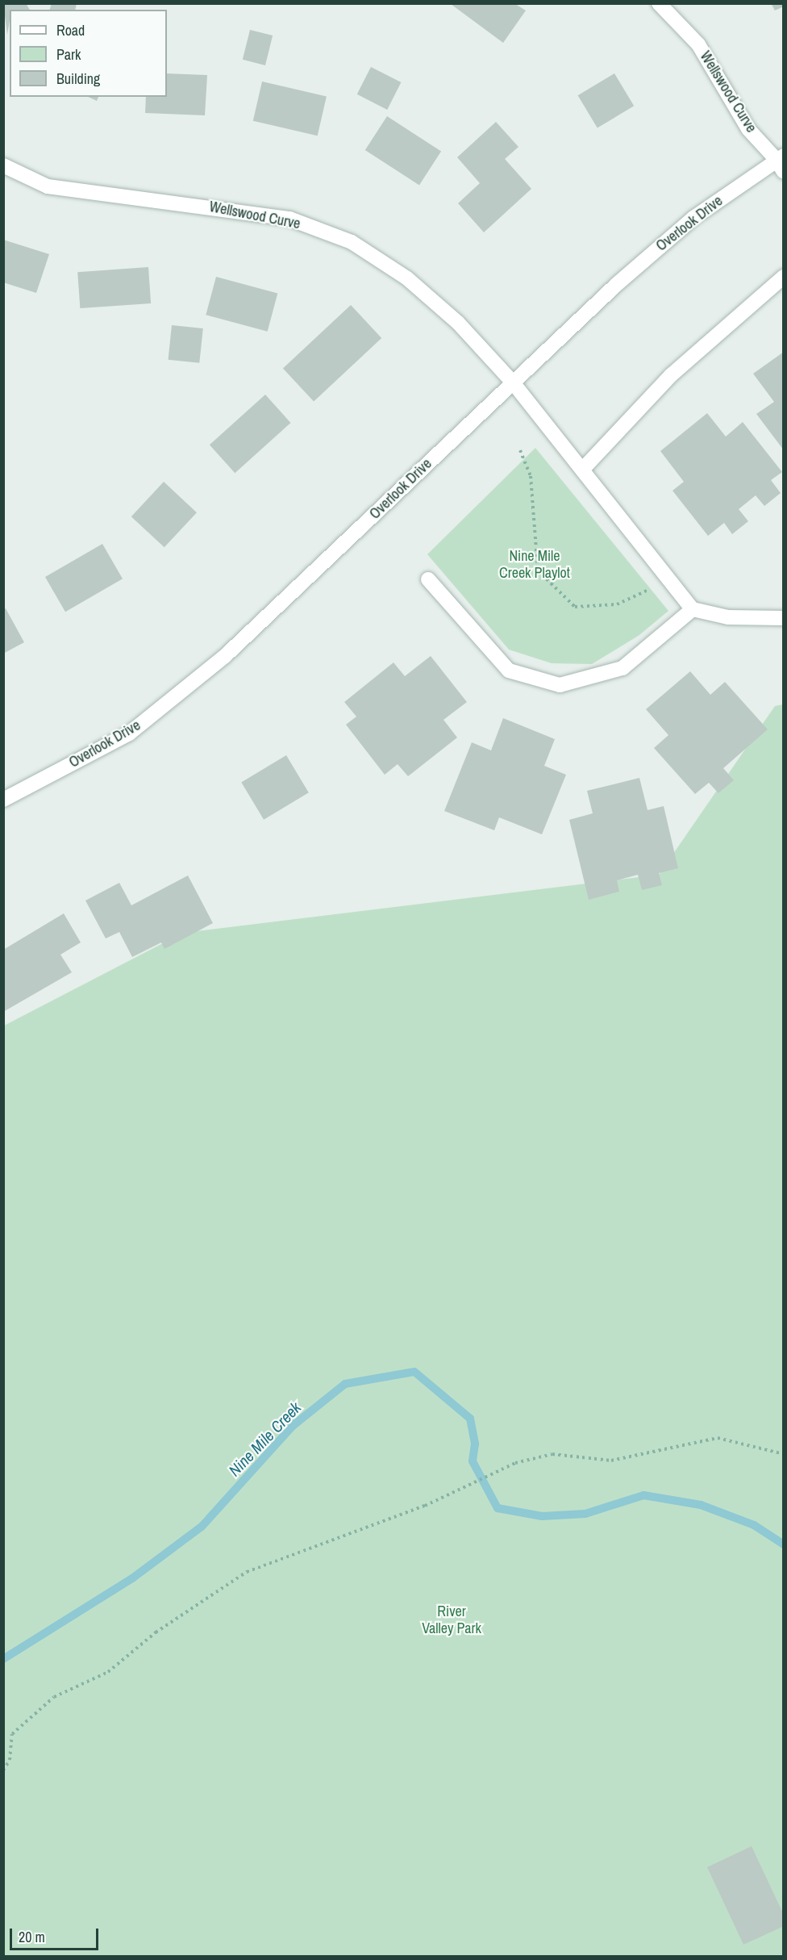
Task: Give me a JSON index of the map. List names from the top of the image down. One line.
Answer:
{"streets":{"street":["Wellswood Curve","Overlook Drive"]},"crossings":[["Wellswood Curve","Overlook Drive"]],"water":["Nine Mile Creek"],"parks":["Nine Mile Creek Playlot","River Valley Park"],"legend":["Road","Park","Building"],"scale_bar":"20 m"}
